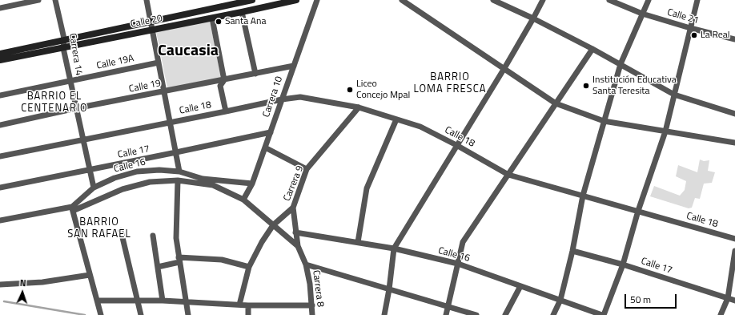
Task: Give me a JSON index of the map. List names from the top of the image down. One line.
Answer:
{"streets":{"street":["Calle 21","Calle 20","Carrera 14","Calle 19A","Calle 19","Carrera 10","Calle 18","Calle 17","Calle 16","Carrera 9","Carrera 8"]},"crossings":[["Calle 20","Carrera 14"],["Carrera 14","Calle 19A"],["Carrera 14","Calle 19"],["Carrera 14","Calle 18"],["Carrera 14","Calle 17"],["Carrera 14","Calle 16"],["Calle 19","Carrera 10"],["Carrera 10","Calle 18"],["Carrera 10","Calle 17"],["Carrera 10","Calle 16"],["Calle 18","Carrera 9"]],"districts":["Caucasia","BARRIO LOMA FRESCA","BARRIO EL CENTENARIO","BARRIO SAN RAFAEL"],"places":["Santa Ana","La Real","Institución Educativa Santa Teresita","Liceo Concejo Mpal"],"scale_bar":"50 m","north":"top"}
